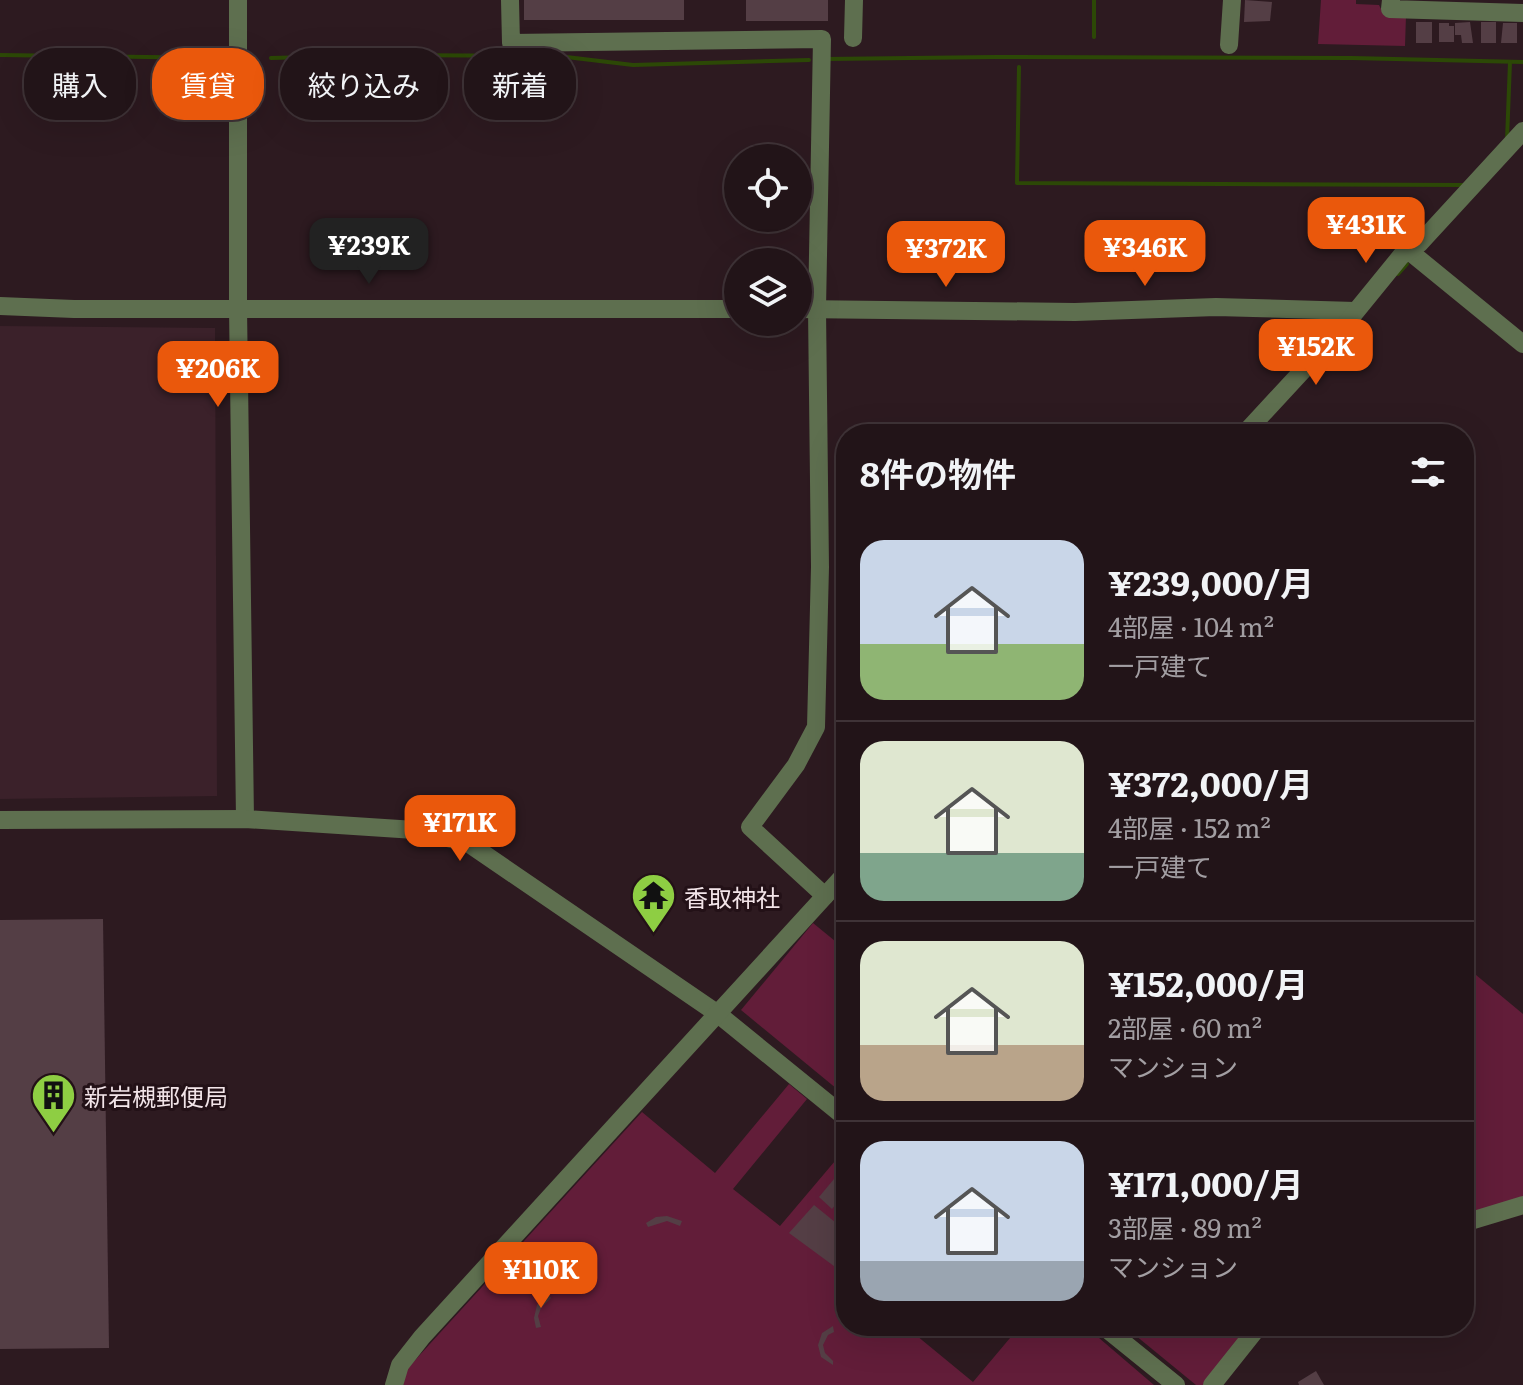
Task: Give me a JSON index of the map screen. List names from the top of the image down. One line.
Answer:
{"places":{"temple":["香取神社"],"building":["新岩槻郵便局"]},"page":{"chip":["購入","賃貸","絞り込み","新着"],"price":["¥431K","¥239K","¥346K","¥372K","¥152K","¥206K","¥171K","¥110K"],"heading":"8件の物件","list":[{"name":"¥239,000/月","note":"4部屋 · 104 m² · 一戸建て"},{"name":"¥372,000/月","note":"4部屋 · 152 m² · 一戸建て"},{"name":"¥152,000/月","note":"2部屋 · 60 m² · マンション"},{"name":"¥171,000/月","note":"3部屋 · 89 m² · マンション"}]}}
